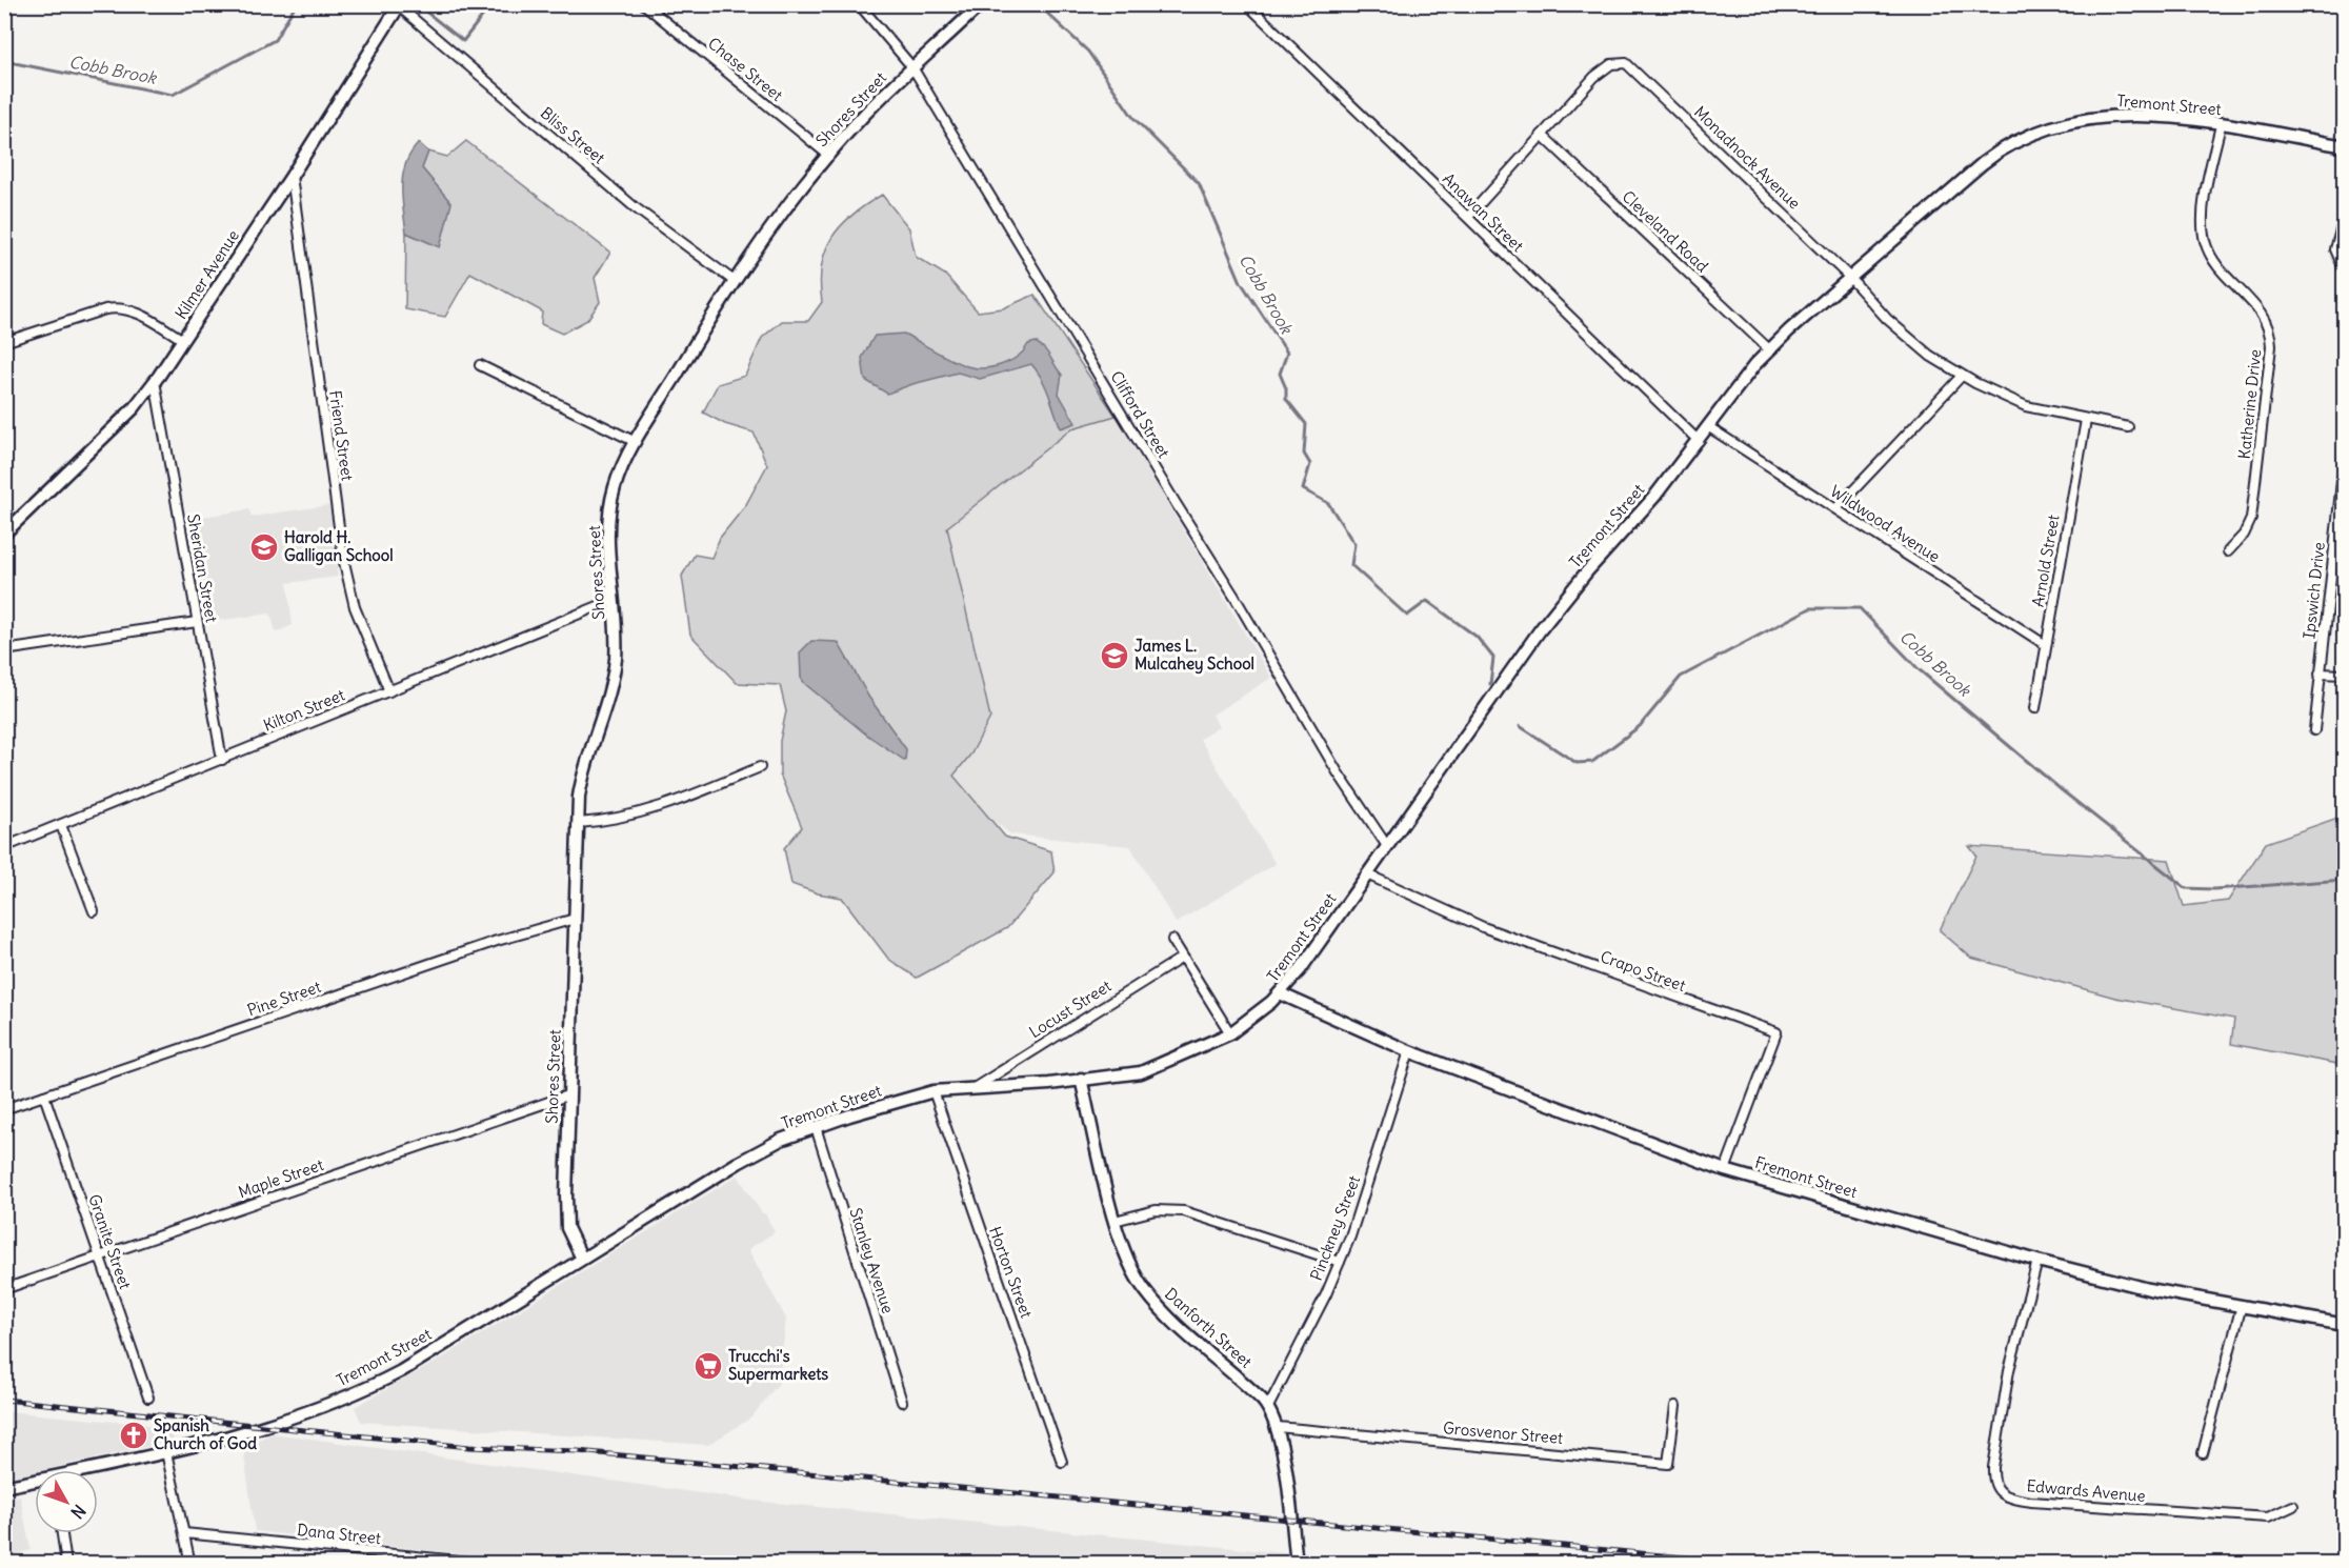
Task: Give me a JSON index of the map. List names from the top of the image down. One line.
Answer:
{"streets":{"street":["Chase Street","Tremont Street","Shores Street","Bliss Street","Monadnock Avenue","Anawan Street","Cleveland Road","Kilmer Avenue","Katherine Drive","Clifford Street","Friend Street","Wildwood Avenue","Arnold Street","Sheridan Street","Ipswich Drive","Kilton Street","Crapo Street","Pine Street","Locust Street","Fremont Street","Maple Street","Pinckney Street","Granite Street","Stanley Avenue","Horton Street","Danforth Street","Grosvenor Street","Edwards Avenue","Dana Street"]},"crossings":[["Chase Street","Shores Street"],["Tremont Street","Shores Street"],["Tremont Street","Monadnock Avenue"],["Tremont Street","Anawan Street"],["Tremont Street","Cleveland Road"],["Tremont Street","Katherine Drive"],["Tremont Street","Clifford Street"],["Tremont Street","Wildwood Avenue"],["Tremont Street","Crapo Street"],["Tremont Street","Locust Street"],["Tremont Street","Fremont Street"],["Tremont Street","Stanley Avenue"],["Tremont Street","Horton Street"],["Tremont Street","Danforth Street"],["Shores Street","Bliss Street"],["Shores Street","Clifford Street"],["Shores Street","Kilton Street"],["Shores Street","Pine Street"],["Shores Street","Maple Street"],["Bliss Street","Kilmer Avenue"],["Monadnock Avenue","Cleveland Road"],["Monadnock Avenue","Arnold Street"],["Kilmer Avenue","Friend Street"],["Kilmer Avenue","Sheridan Street"],["Friend Street","Kilton Street"],["Wildwood Avenue","Arnold Street"],["Sheridan Street","Kilton Street"],["Crapo Street","Fremont Street"],["Pine Street","Granite Street"],["Fremont Street","Pinckney Street"],["Fremont Street","Edwards Avenue"],["Maple Street","Granite Street"],["Pinckney Street","Danforth Street"],["Danforth Street","Grosvenor Street"]],"water":["Cobb Brook"],"places":{"school or university":["Harold H. Galligan School","James L. Mulcahey School"],"supermarket":["Trucchi's Supermarkets"],"church":["Spanish Church of God"]},"north":"bottom right"}
